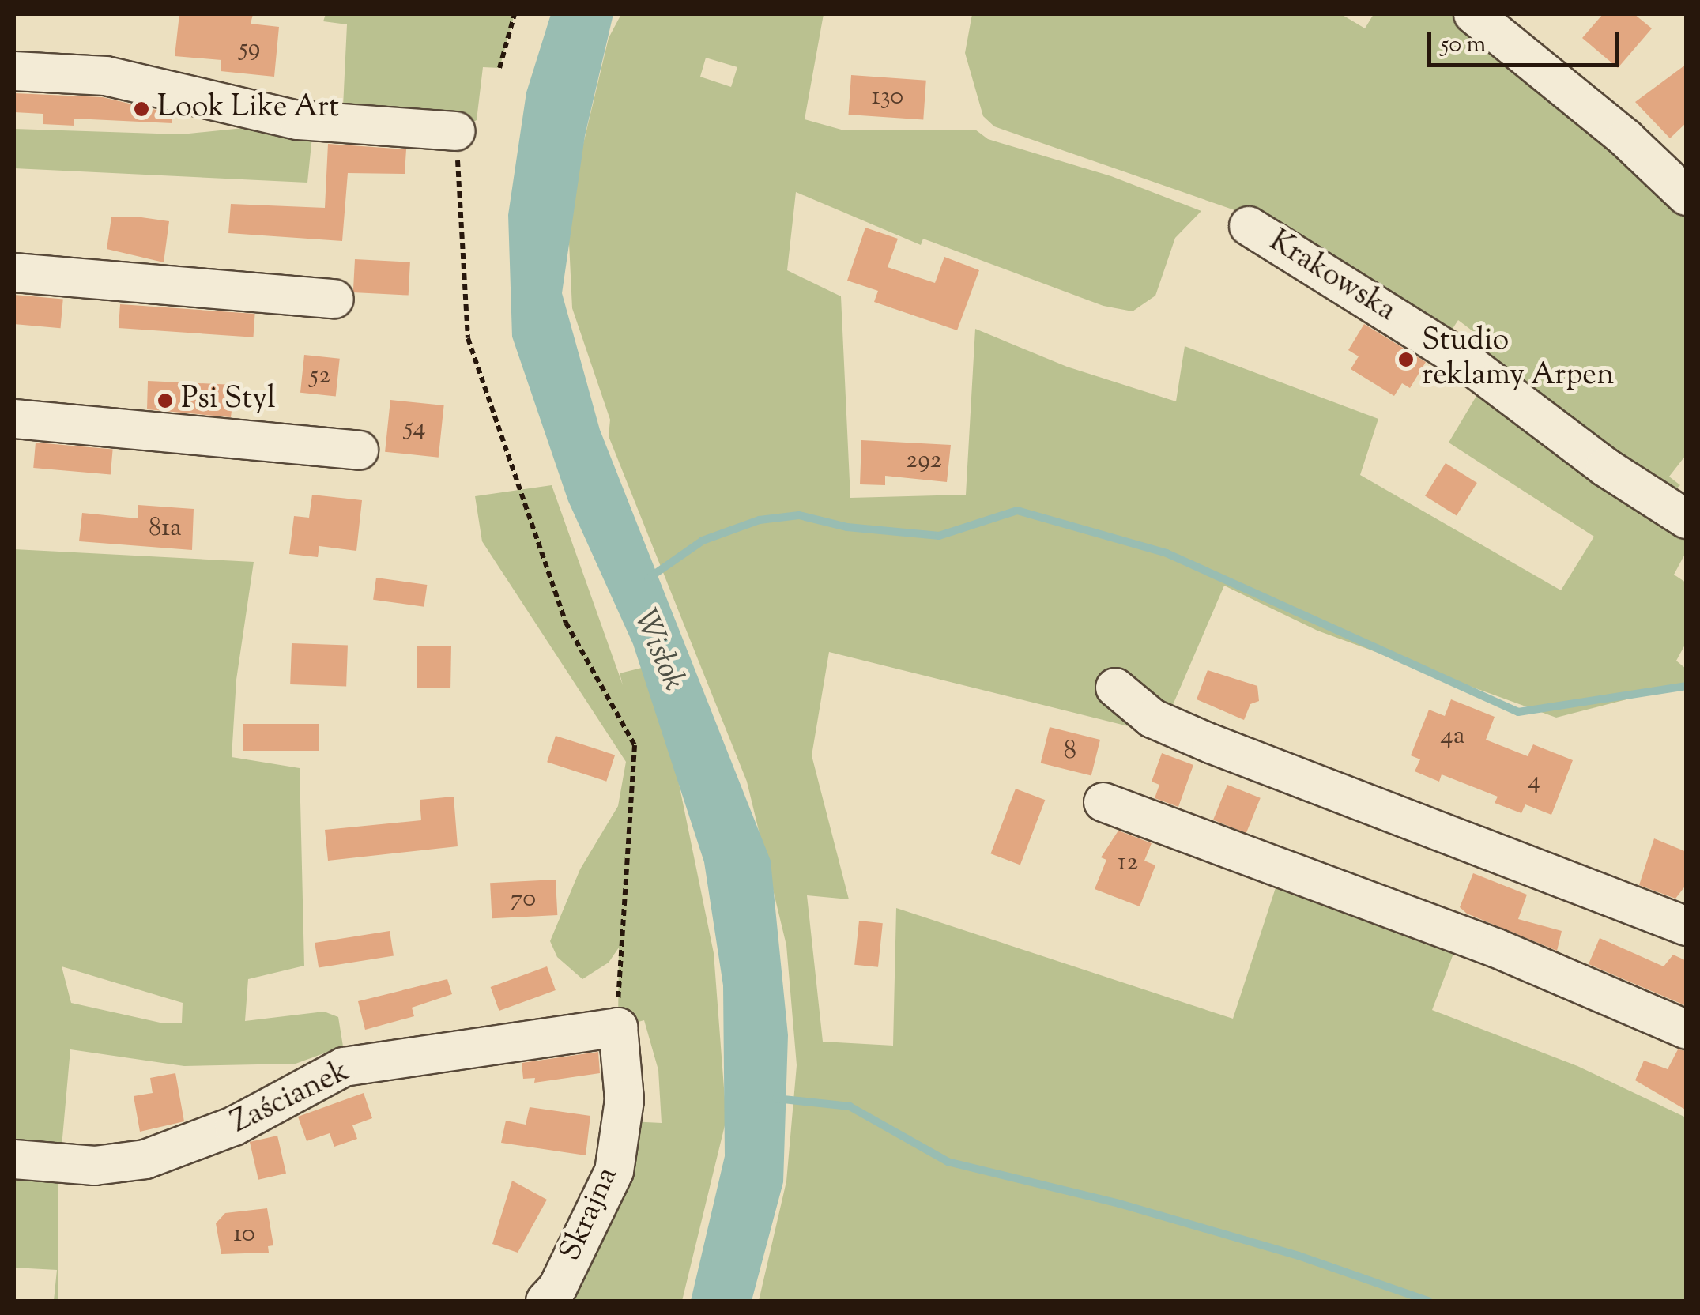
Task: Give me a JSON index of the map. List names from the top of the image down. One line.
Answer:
{"streets":{"street":["Krakowska","Zaścianek","Skrajna"]},"crossings":[["Zaścianek","Skrajna"]],"water":["Wisłok"],"places":["Look Like Art","Studio reklamy Arpen","Psi Styl"],"house_numbers":["59","130","52","54","292","81a","4a","8","4","12","70","10"],"scale_bar":"50 m"}
